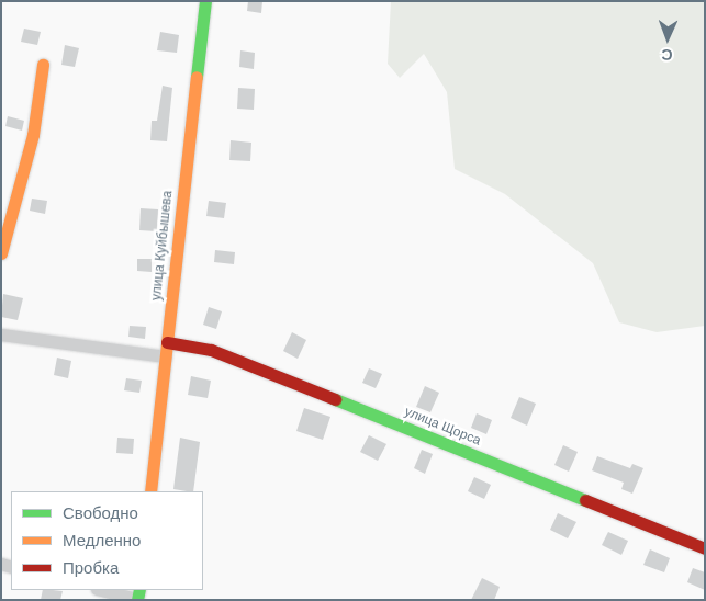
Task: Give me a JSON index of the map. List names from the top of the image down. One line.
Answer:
{"streets":{"main road":["улица Куйбышева","улица Щорса"]},"crossings":[["улица Куйбышева","улица Щорса"]],"legend":["Свободно","Медленно","Пробка"],"north":"bottom"}
